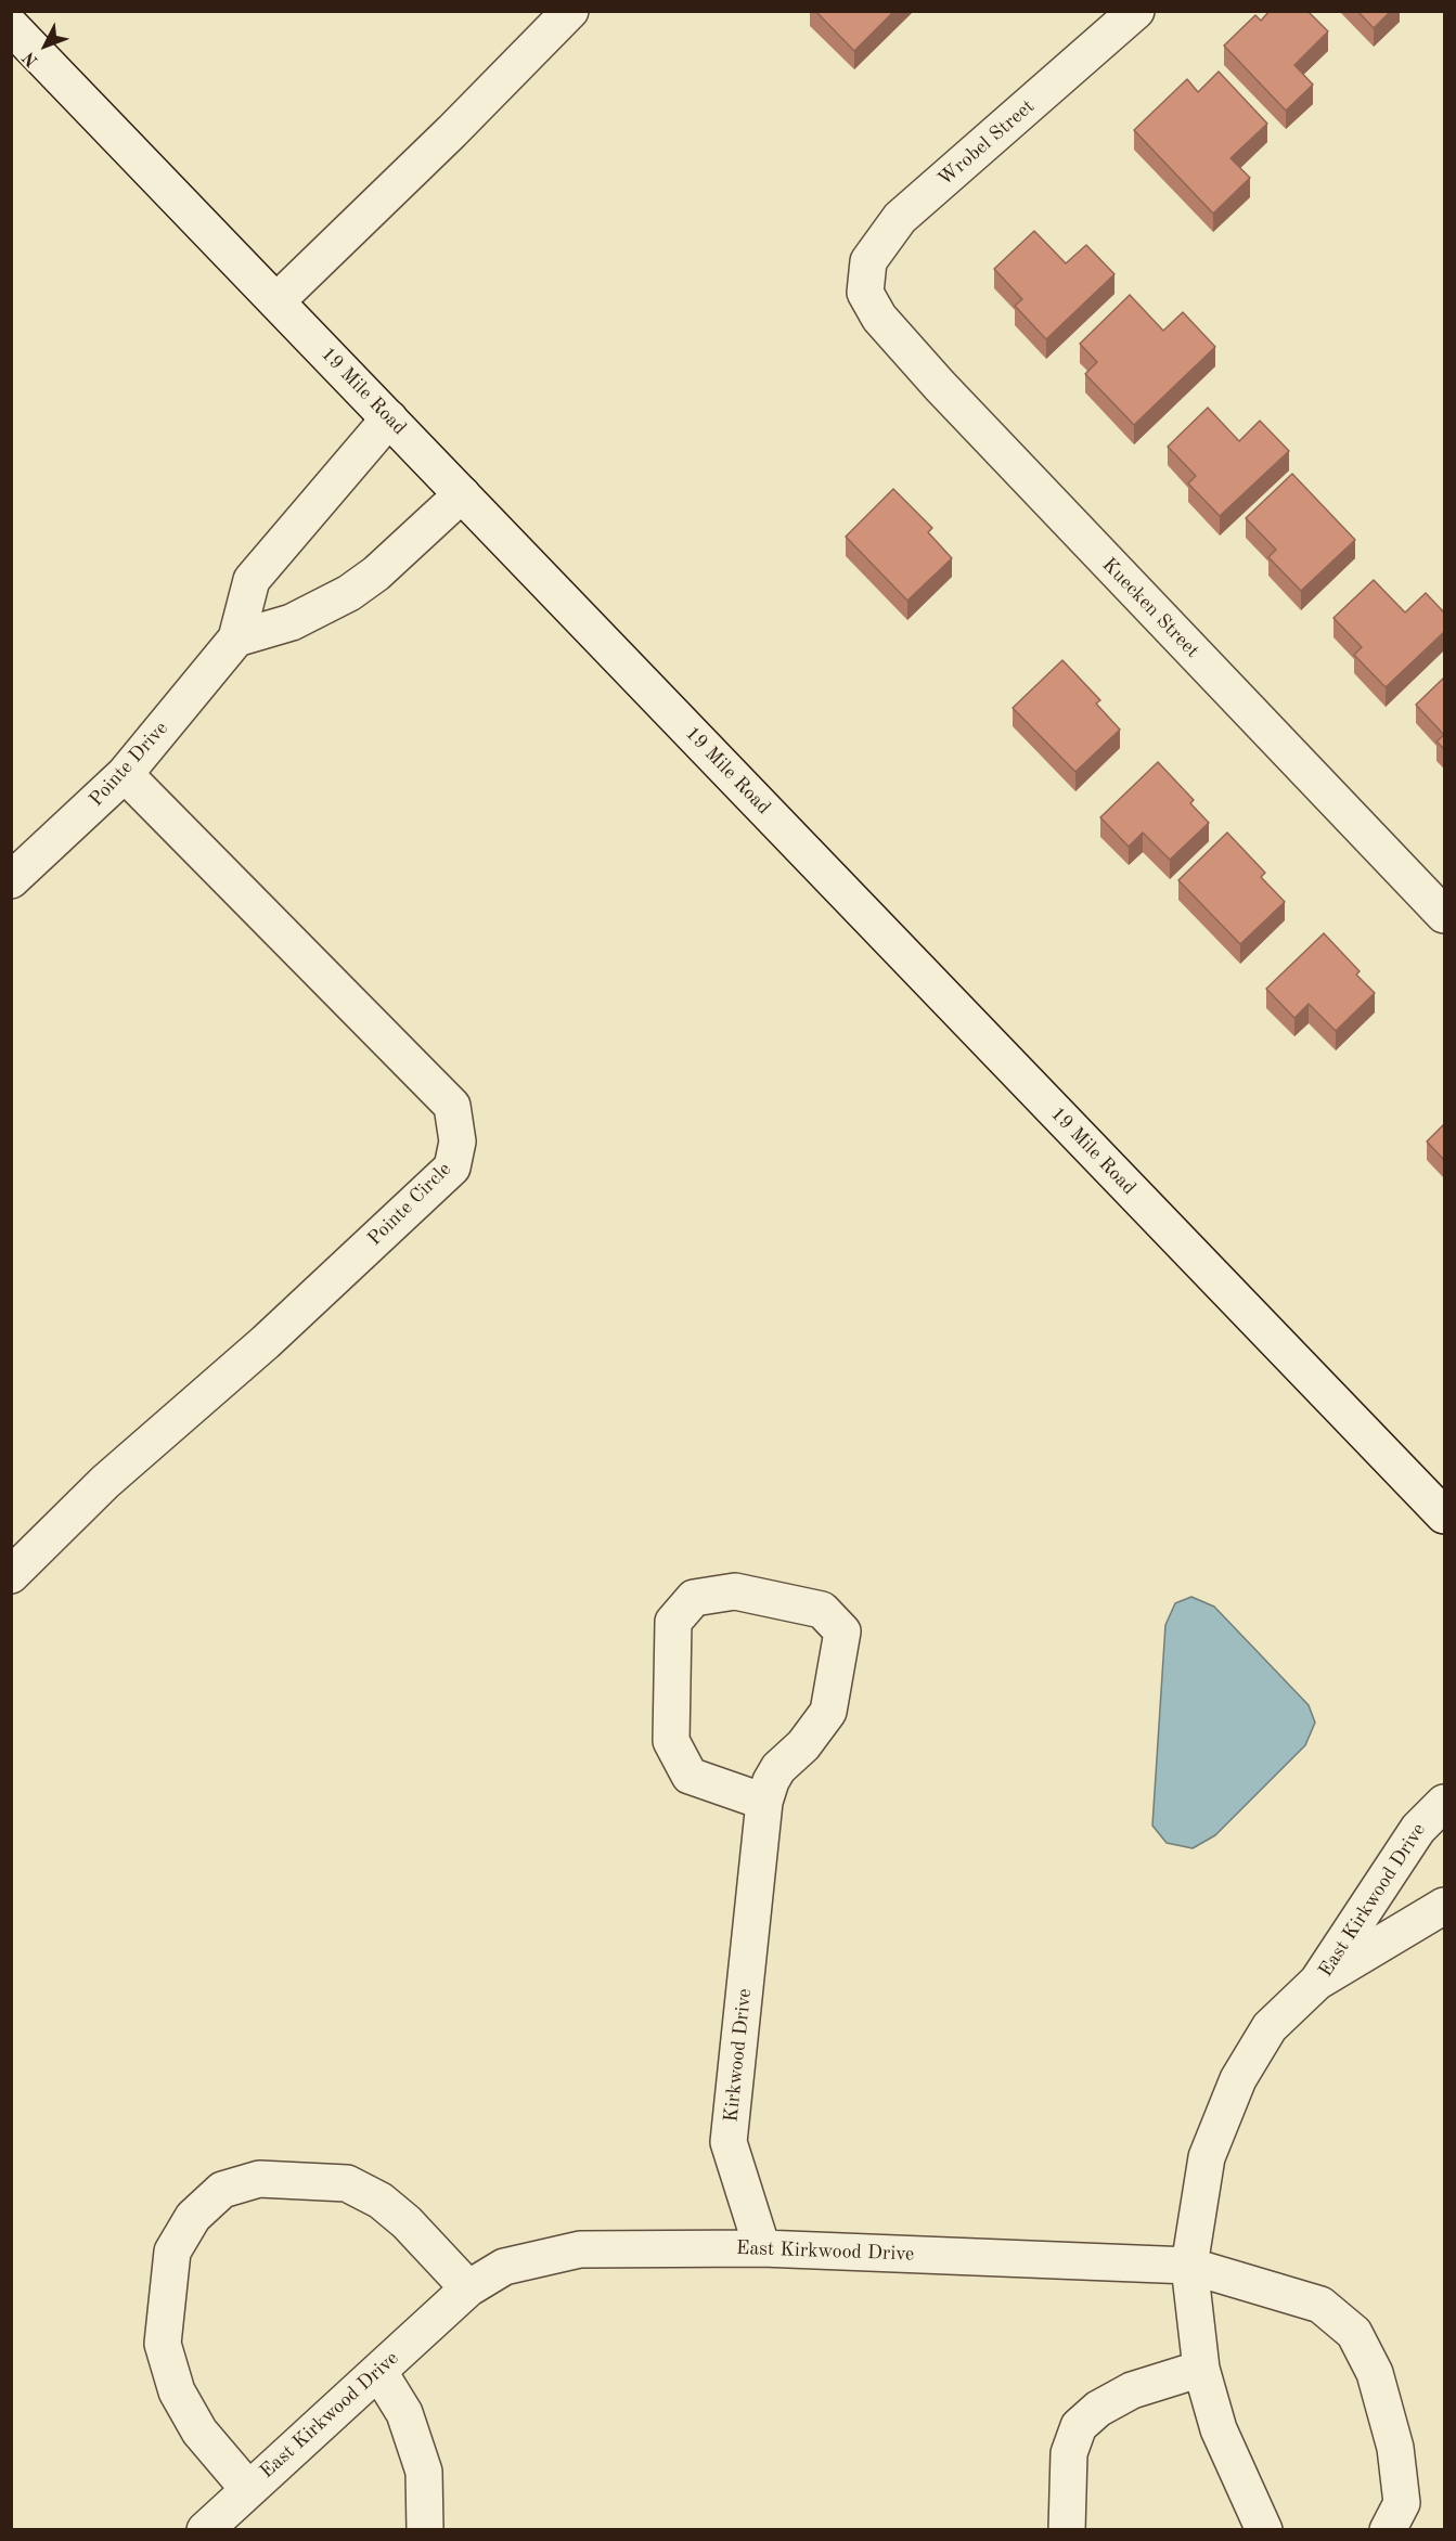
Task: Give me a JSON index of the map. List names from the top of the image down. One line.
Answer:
{"streets":{"street":["Wrobel Street","19 Mile Road","Kuecken Street","Pointe Drive","Pointe Circle","East Kirkwood Drive","Kirkwood Drive"]},"crossings":[["Wrobel Street","Kuecken Street"],["19 Mile Road","Pointe Drive"],["Pointe Drive","Pointe Circle"],["East Kirkwood Drive","Kirkwood Drive"]],"north":"bottom left"}
